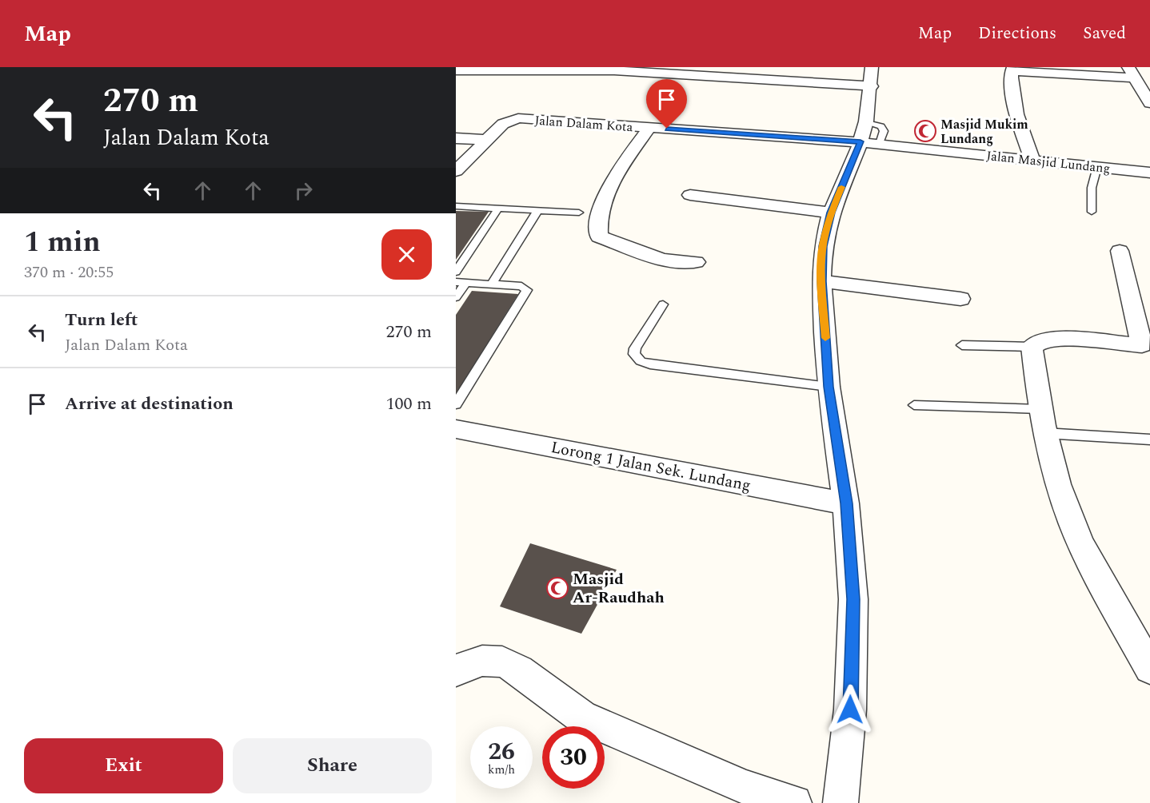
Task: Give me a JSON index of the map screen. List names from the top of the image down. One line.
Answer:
{"streets":{"street":["Jalan Dalam Kota","Jalan Masjid Lundang","Lorong 1 Jalan Sek. Lundang"]},"crossings":[["Jalan Dalam Kota","Jalan Masjid Lundang"]],"places":{"mosque":["Masjid Mukim Lundang","Masjid Ar-Raudhah"]},"page":{"header":"Map","nav":["Map","Directions","Saved"],"turn":["270 m","Jalan Dalam Kota"],"heading":["1 min","370 m · 20:55"],"list":[{"name":"Turn left","note":"Jalan Dalam Kota","value":"270 m"},{"name":"Arrive at destination","value":"100 m"}],"speed":"26 km/h","limit":"30","buttons":["Exit","Share"]}}
